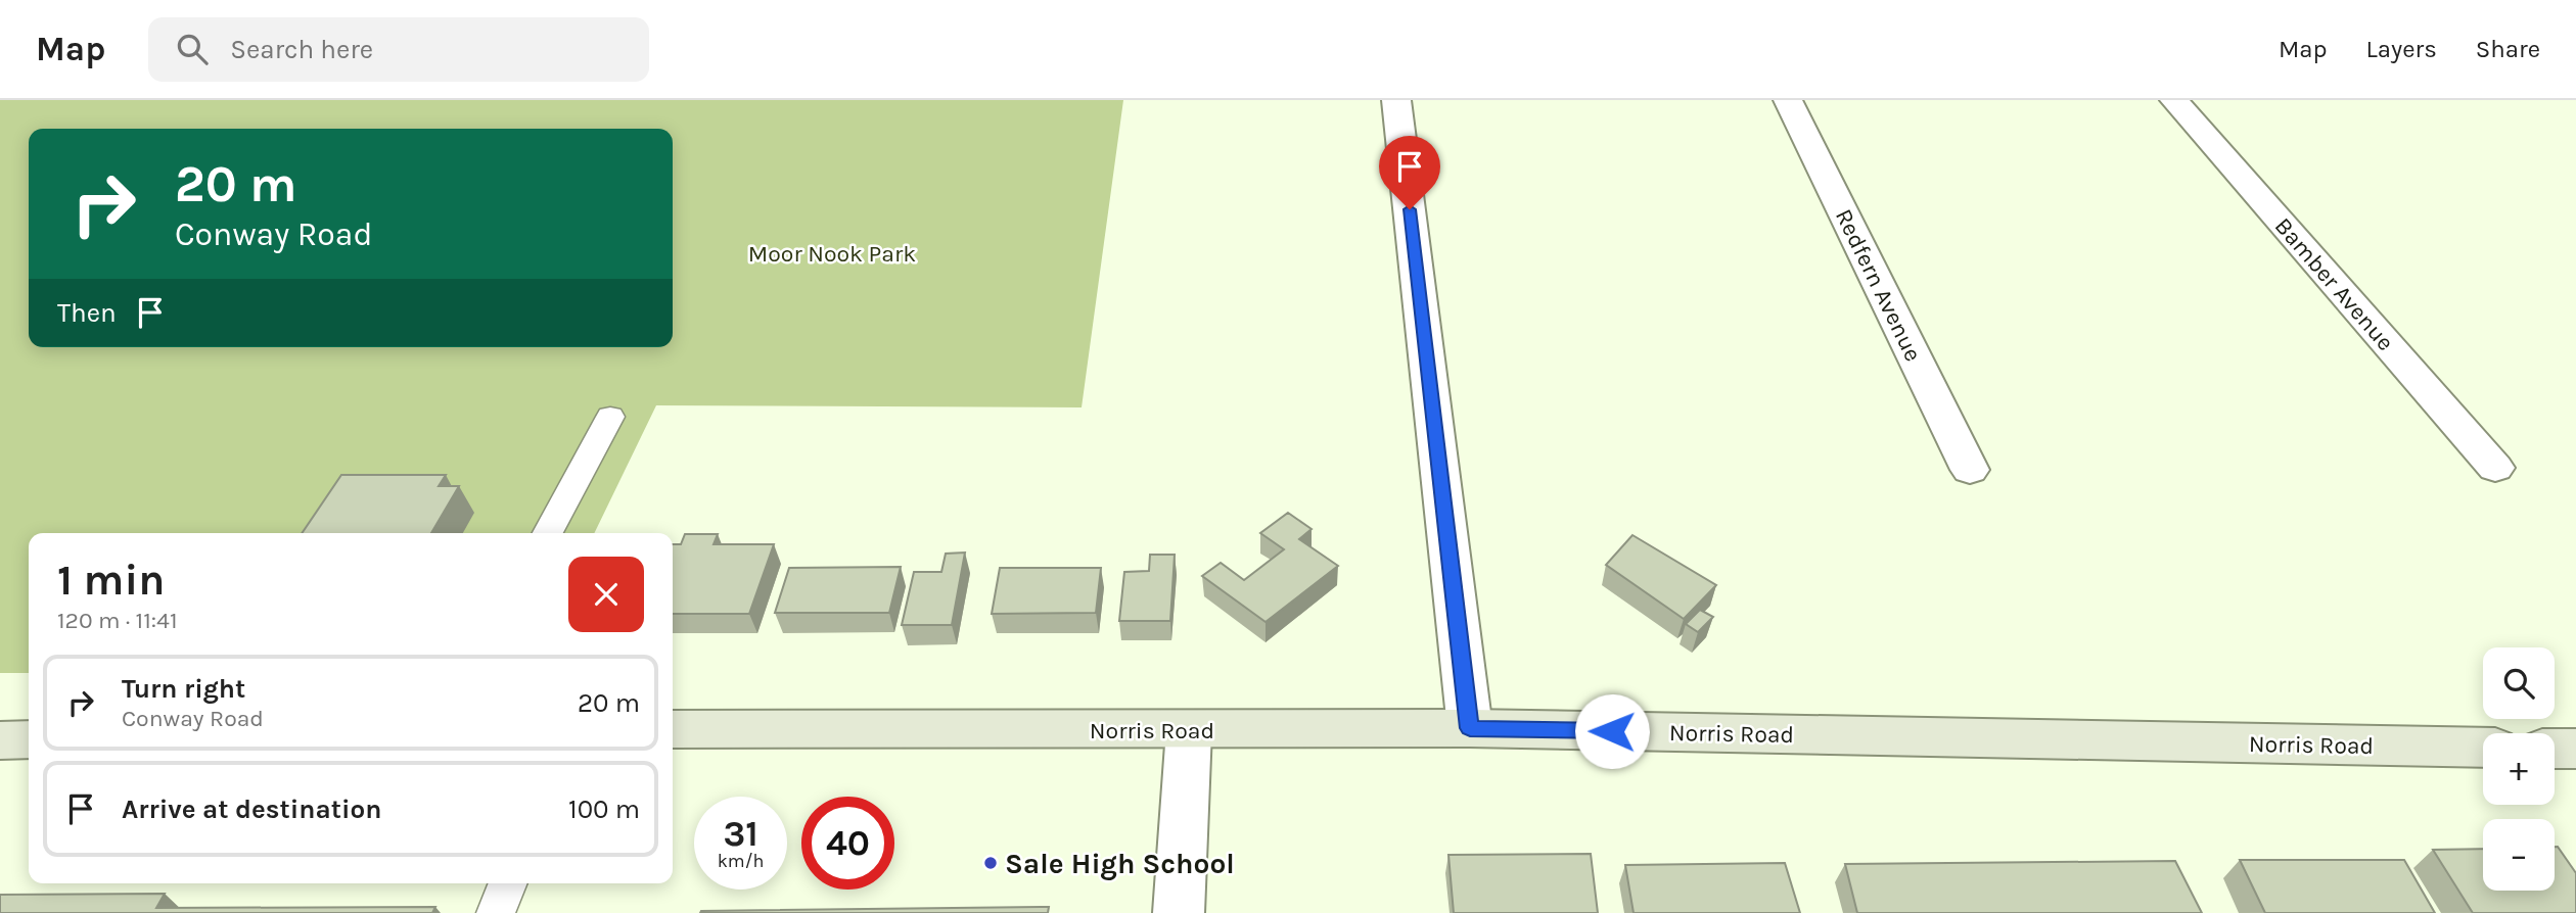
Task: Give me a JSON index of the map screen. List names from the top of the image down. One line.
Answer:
{"streets":{"street":["Bamber Avenue","Redfern Avenue","Norris Road"]},"parks":["Moor Nook Park"],"places":["Sale High School"],"page":{"header":"Map","search":"Search here","nav":["Map","Layers","Share"],"turn":["20 m","Conway Road"],"then":"Then","heading":["1 min","120 m · 11:41"],"map_buttons":["+","−"],"list":[{"name":"Turn right","note":"Conway Road","value":"20 m"},{"name":"Arrive at destination","value":"100 m"}],"speed":"31 km/h","limit":"40"}}
